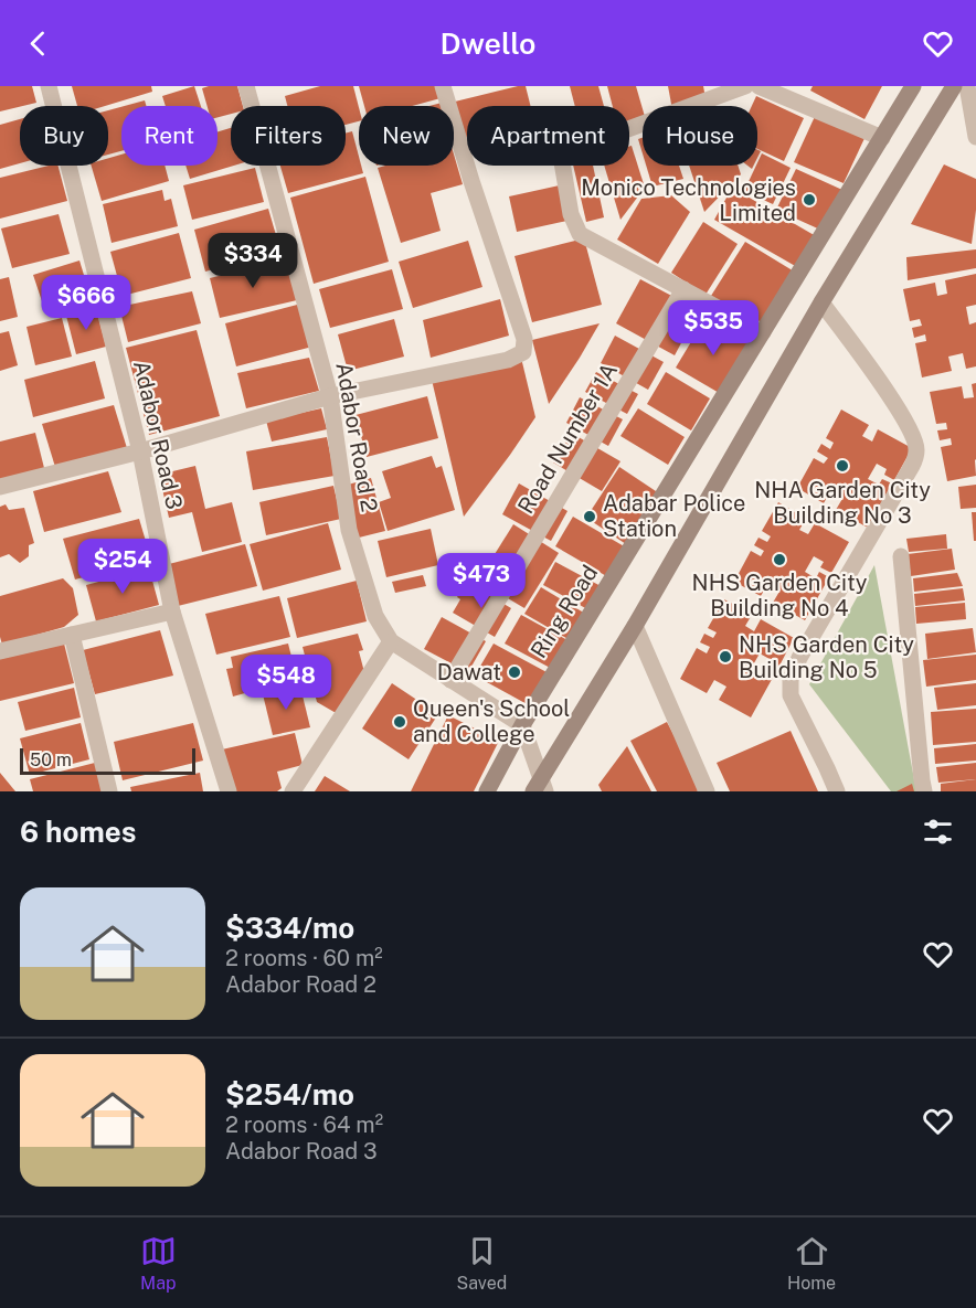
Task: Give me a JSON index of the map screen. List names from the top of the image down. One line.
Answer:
{"streets":{"main road":["Ring Road"],"street":["Adabor Road 3","Adabor Road 2","Road Number 1A"]},"crossings":[["Adabor Road 2","Road Number 1A"],["Adabor Road 2","Ring Road"]],"places":["Monico Technologies Limited","NHA Garden City Building No 3","Adabar Police Station","NHS Garden City Building No 4","NHS Garden City Building No 5","Dawat","Queen's School and College"],"scale_bar":"50 m","page":{"header":"Dwello","chip":["Buy","Rent","Filters","New","Apartment","House"],"price":["$334","$666","$535","$254","$473","$548"],"scale":"50 m","heading":"6 homes","list":[{"name":"$334/mo","note":"2 rooms · 60 m² · Adabor Road 2"},{"name":"$254/mo","note":"2 rooms · 64 m² · Adabor Road 3"}],"tabs":["Map","Saved","Home"]}}
